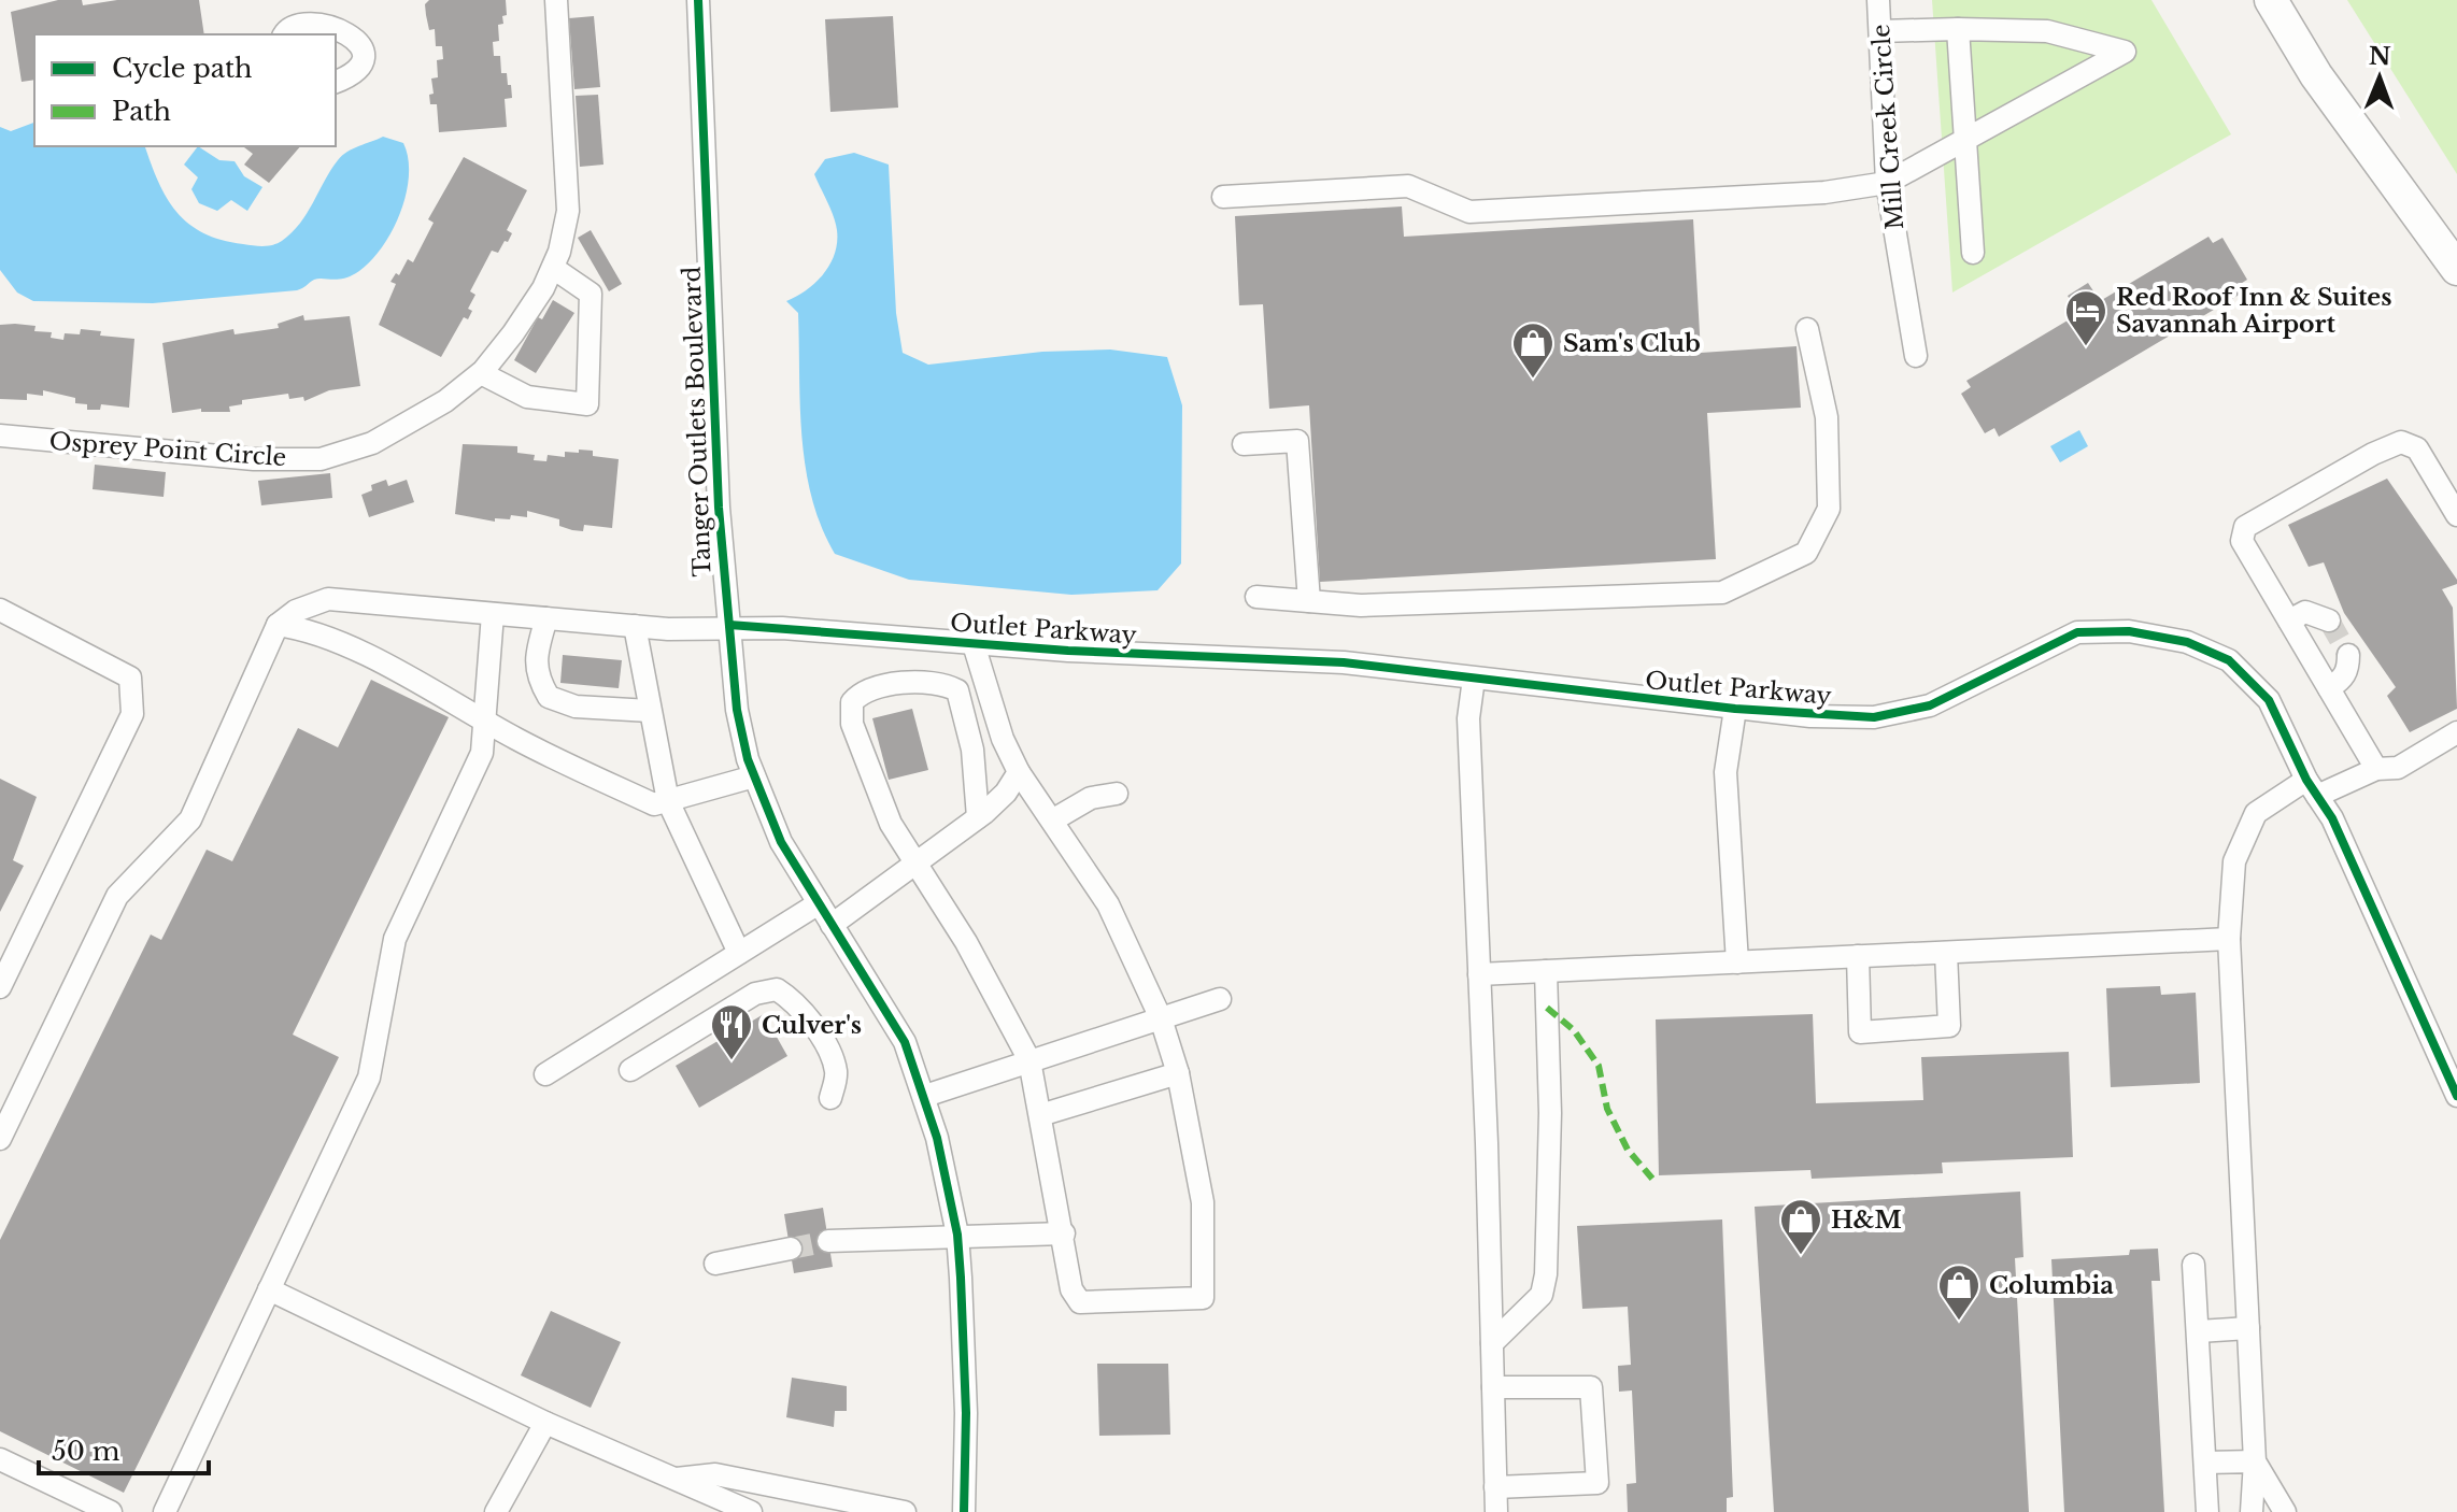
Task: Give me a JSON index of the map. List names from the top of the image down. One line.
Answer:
{"streets":{"street":["Mill Creek Circle","Tanger Outlets Boulevard","Osprey Point Circle","Outlet Parkway"]},"crossings":[["Tanger Outlets Boulevard","Outlet Parkway"]],"places":{"hotel":["Red Roof Inn & Suites Savannah Airport"],"shop":["Sam's Club","H&M","Columbia"],"restaurant":["Culver's"]},"legend":["Cycle path","Path"],"scale_bar":"50 m","north":"top"}
